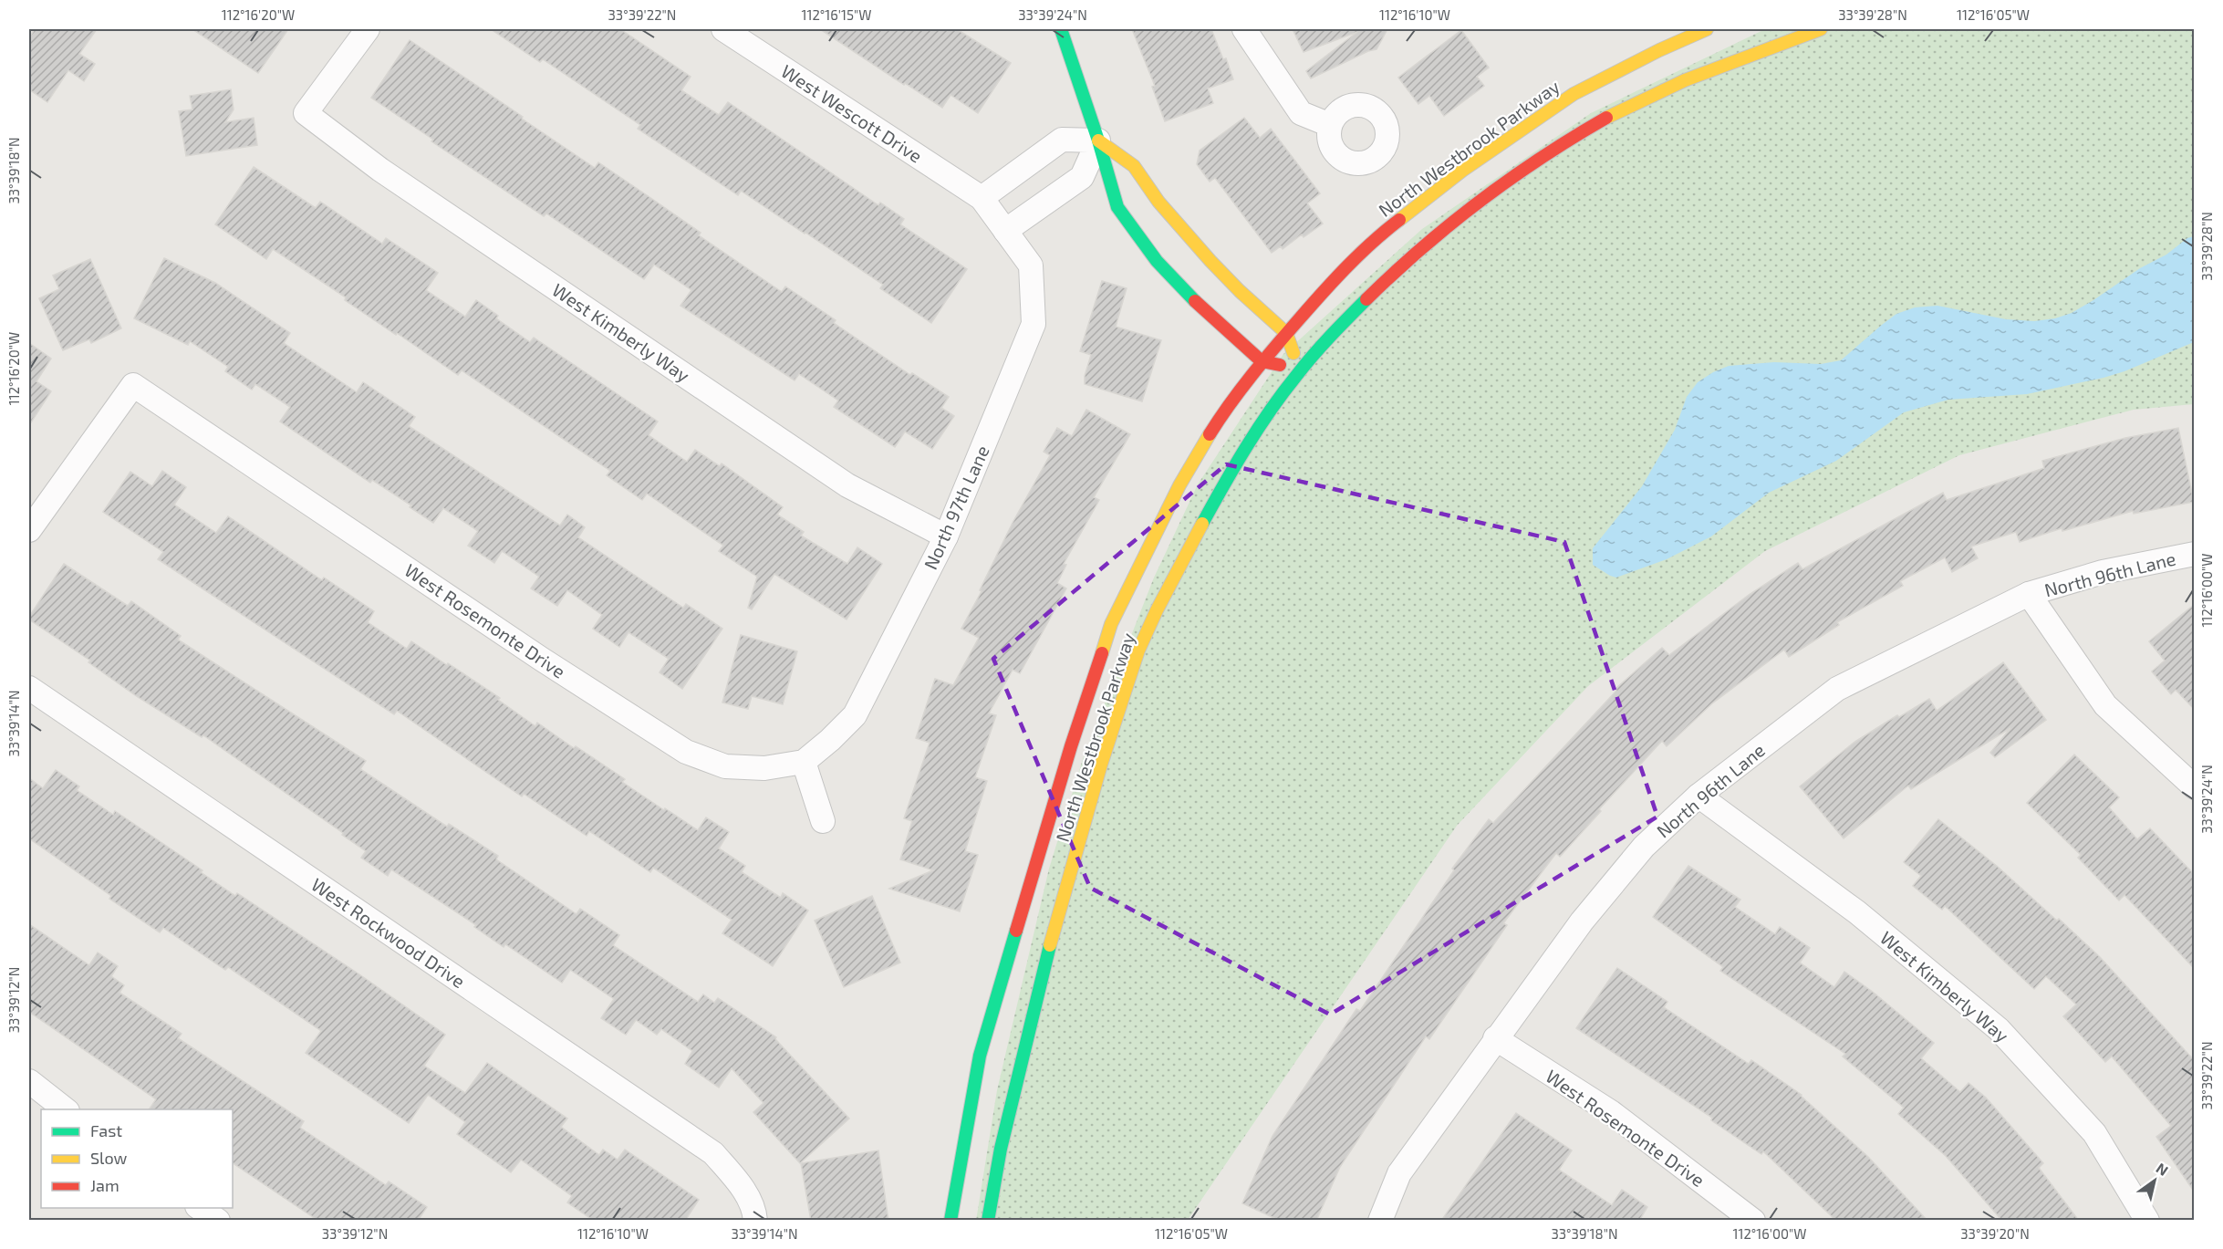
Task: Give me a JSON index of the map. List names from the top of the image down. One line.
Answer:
{"streets":{"street":["West Wescott Drive","North Westbrook Parkway","West Kimberly Way","North 97th Lane","North 96th Lane","West Rosemonte Drive","West Rockwood Drive"]},"crossings":[["West Wescott Drive","North 97th Lane"],["West Kimberly Way","North 97th Lane"],["West Kimberly Way","North 96th Lane"],["North 97th Lane","West Rosemonte Drive"],["North 96th Lane","West Rosemonte Drive"]],"legend":["Fast","Slow","Jam"],"north":"top right","coordinates":["112°16'20\"W","33°39'22\"N","112°16'15\"W","33°39'24\"N","112°16'10\"W","33°39'28\"N","112°16'05\"W","33°39'18\"N","112°16'00\"W","33°39'14\"N","33°39'12\"N","33°39'20\"N"]}
